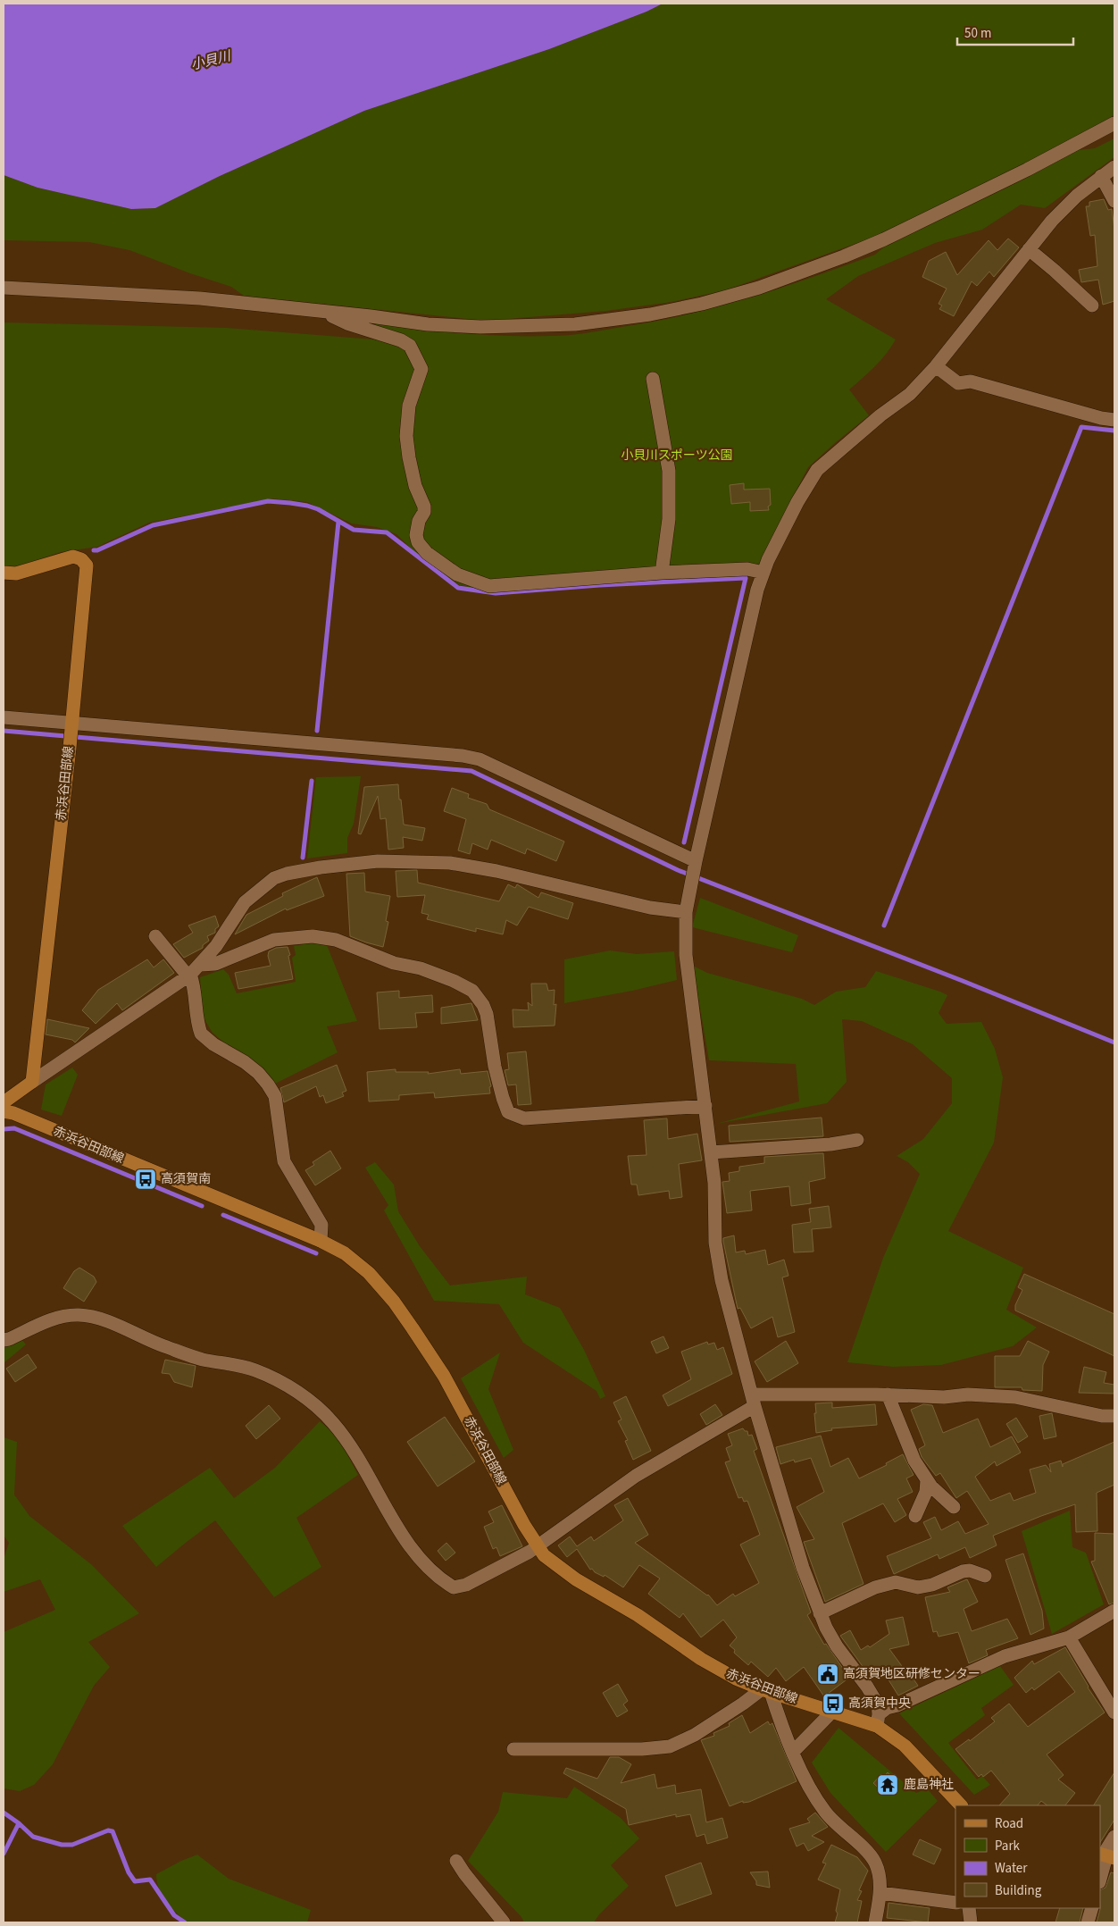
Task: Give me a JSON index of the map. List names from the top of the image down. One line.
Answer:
{"streets":{"main road":["赤浜谷田部線"]},"water":["小貝川"],"parks":["小貝川スポーツ公園"],"places":{"bus stop":["高須賀南","高須賀中央"],"public building":["高須賀地区研修センター"],"temple":["鹿島神社"]},"legend":["Road","Park","Water","Building"],"scale_bar":"50 m"}
